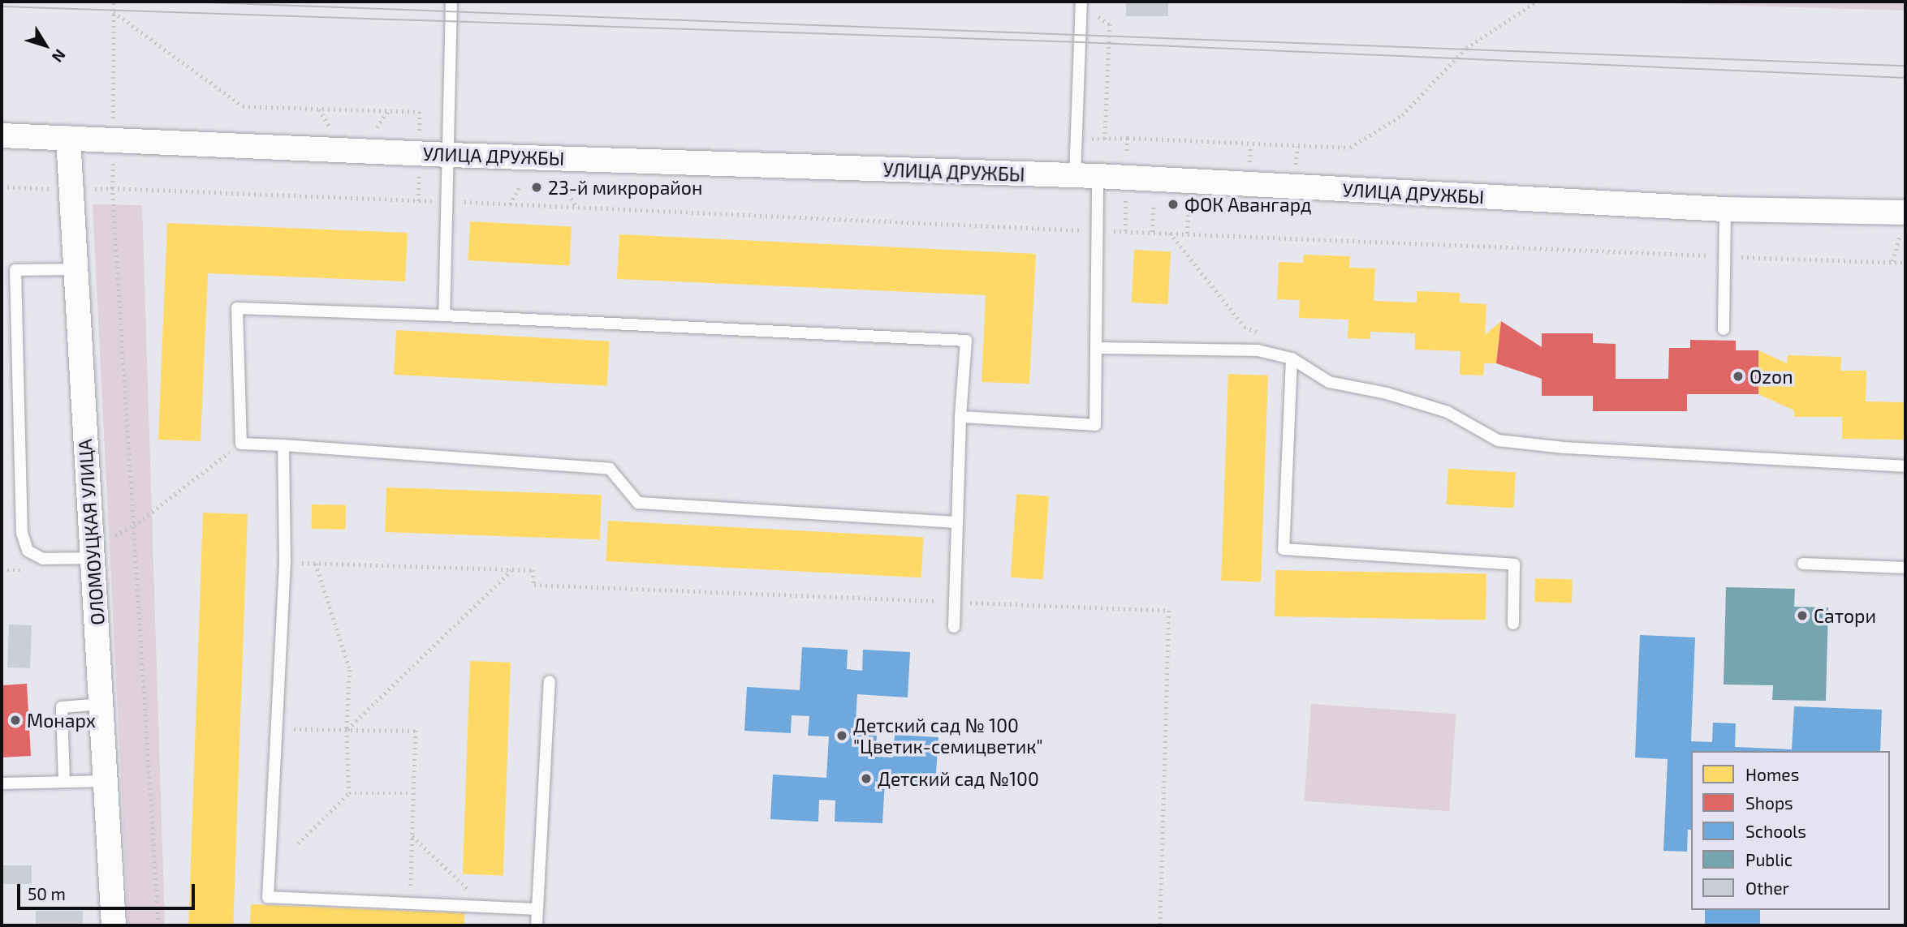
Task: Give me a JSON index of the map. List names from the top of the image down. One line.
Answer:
{"streets":{"street":["УЛИЦА ДРУЖБЫ","ОЛОМОУЦКАЯ УЛИЦА"]},"crossings":[["УЛИЦА ДРУЖБЫ","ОЛОМОУЦКАЯ УЛИЦА"]],"places":["23-й микрорайон","ФОК Авангард","Ozon","Сатори","Монарх","Детский сад № 100 \"Цветик-семицветик\"","Детский сад №100"],"legend":["Homes","Shops","Schools","Public","Other"],"scale_bar":"50 m","north":"bottom right"}
